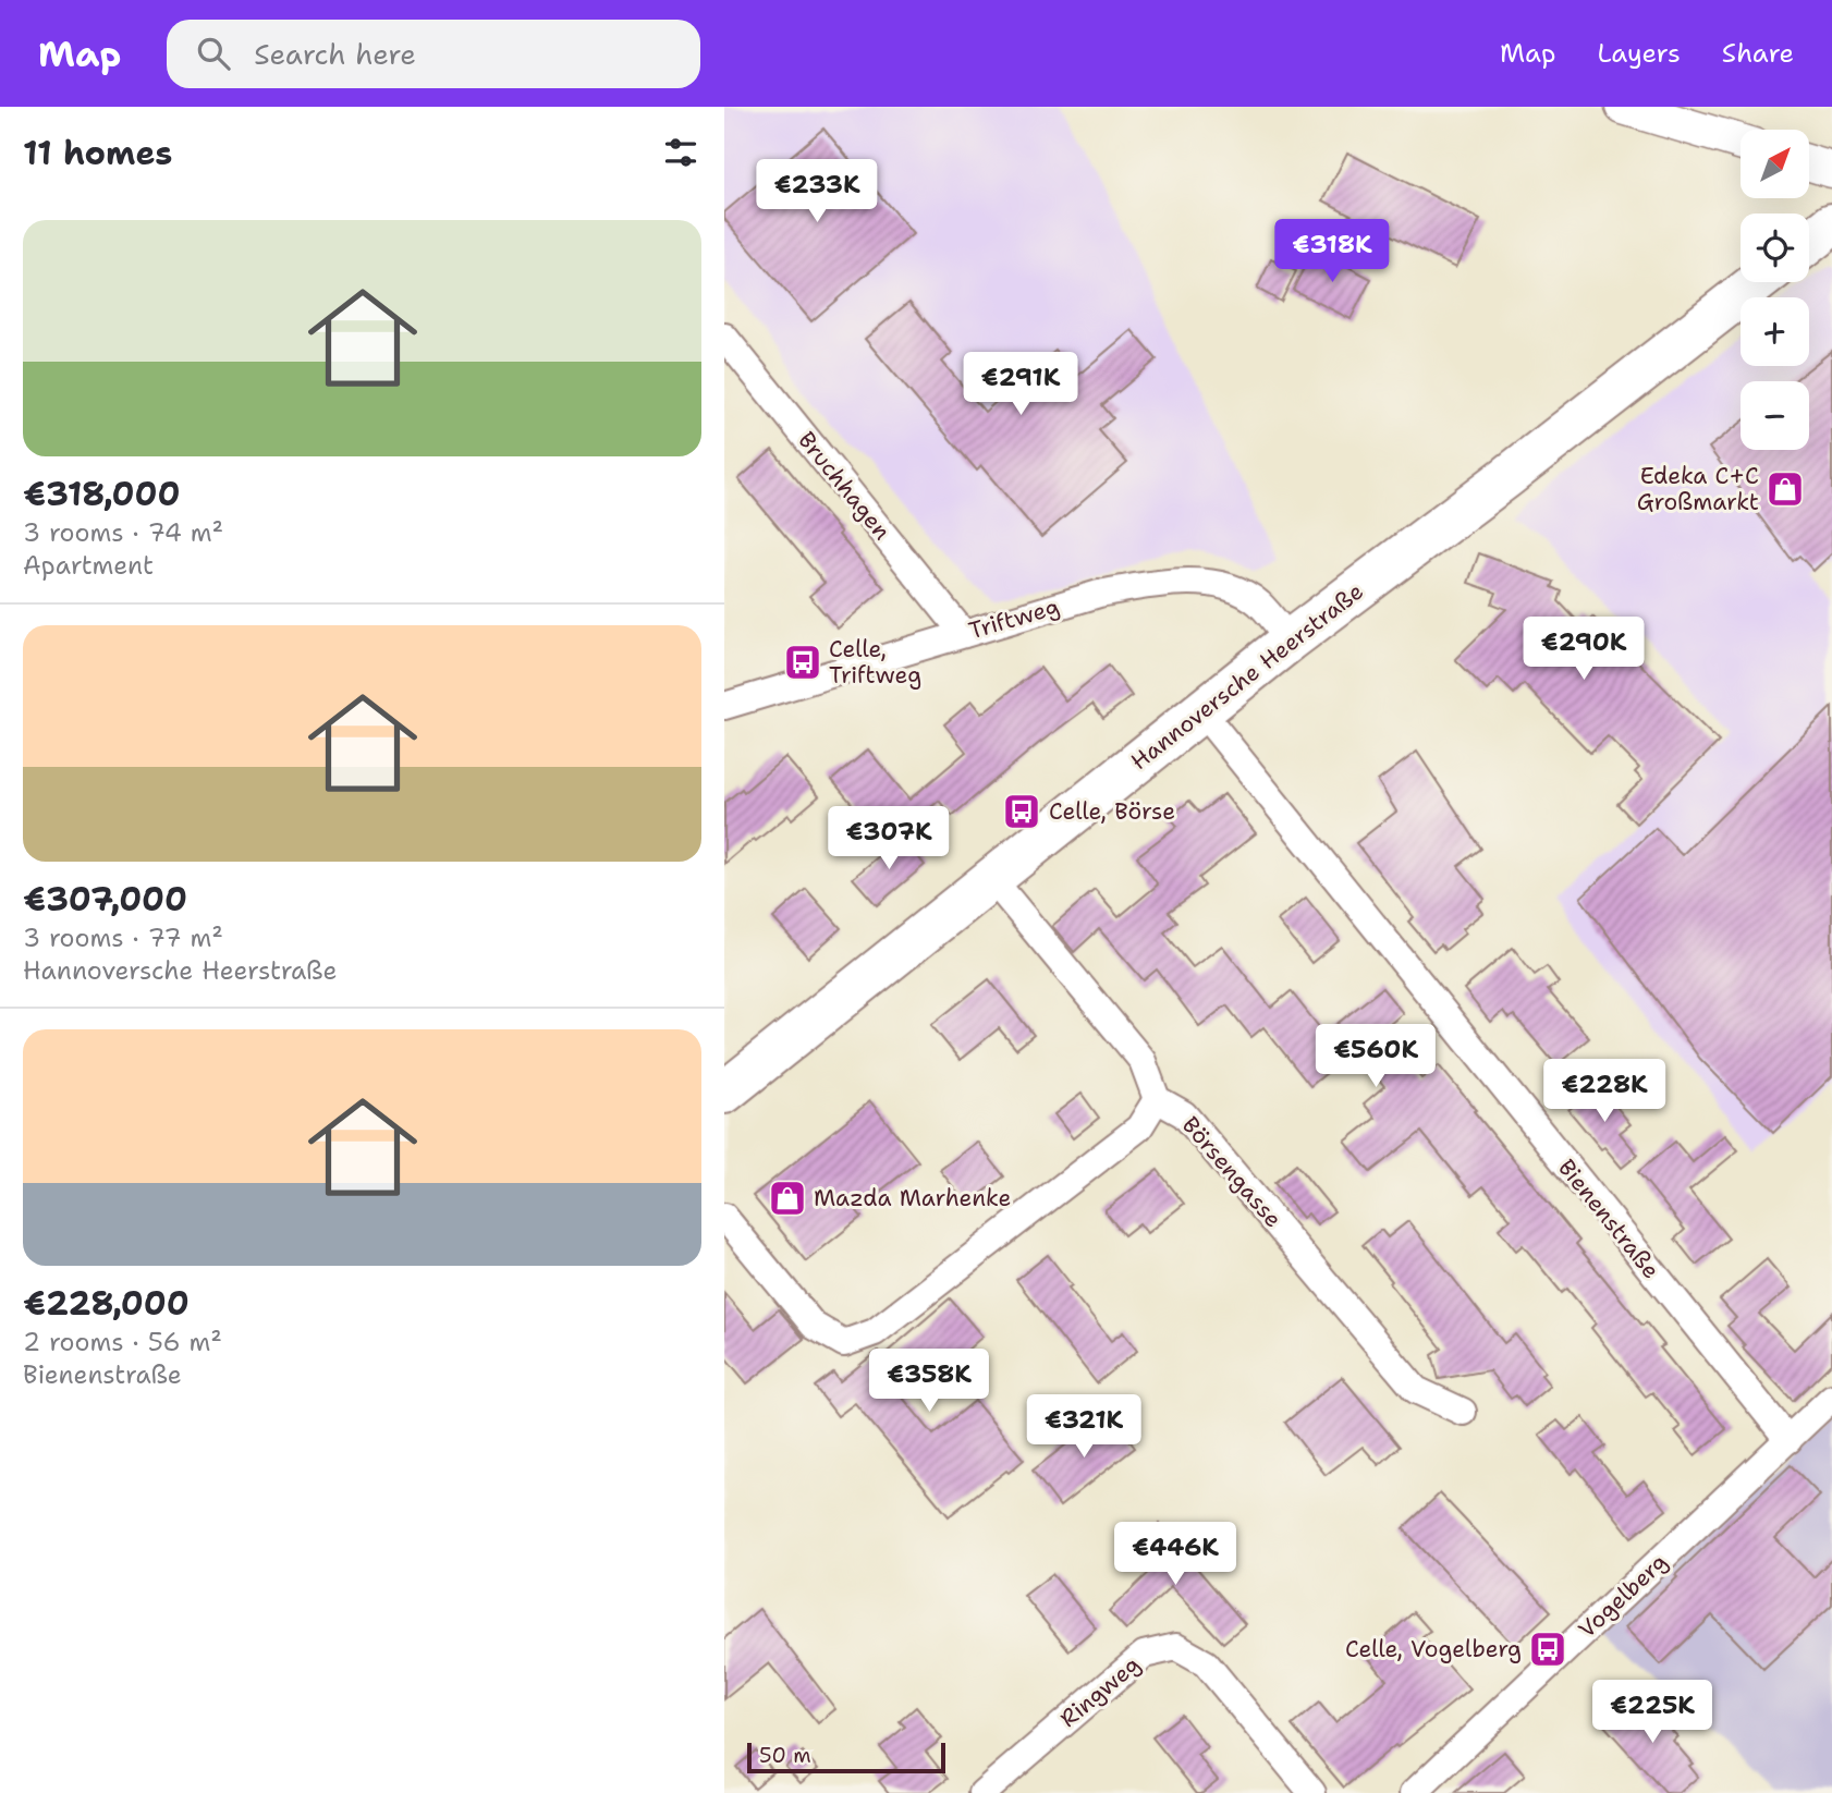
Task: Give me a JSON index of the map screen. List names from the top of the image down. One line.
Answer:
{"streets":{"main road":["Hannoversche Heerstraße"],"street":["Bruchhagen","Triftweg","Börsengasse","Bienenstraße","Vogelberg","Ringweg"]},"crossings":[["Bruchhagen","Triftweg"],["Triftweg","Hannoversche Heerstraße"],["Hannoversche Heerstraße","Bienenstraße"],["Bienenstraße","Vogelberg"]],"places":{"shop":["Edeka C+C Großmarkt","Mazda Marhenke"],"bus stop":["Celle, Triftweg","Celle, Börse","Celle, Vogelberg"]},"scale_bar":"50 m","north":"top right","page":{"header":"Map","search":"Search here","nav":["Map","Layers","Share"],"heading":"11 homes","map_buttons":["+","−"],"price":["€233K","€318K","€291K","€290K","€307K","€560K","€228K","€358K","€321K","€446K","€225K"],"list":[{"name":"€318,000","note":"3 rooms · 74 m² · Apartment"},{"name":"€307,000","note":"3 rooms · 77 m² · Hannoversche Heerstraße"},{"name":"€228,000","note":"2 rooms · 56 m² · Bienenstraße"}],"scale":"50 m"}}
